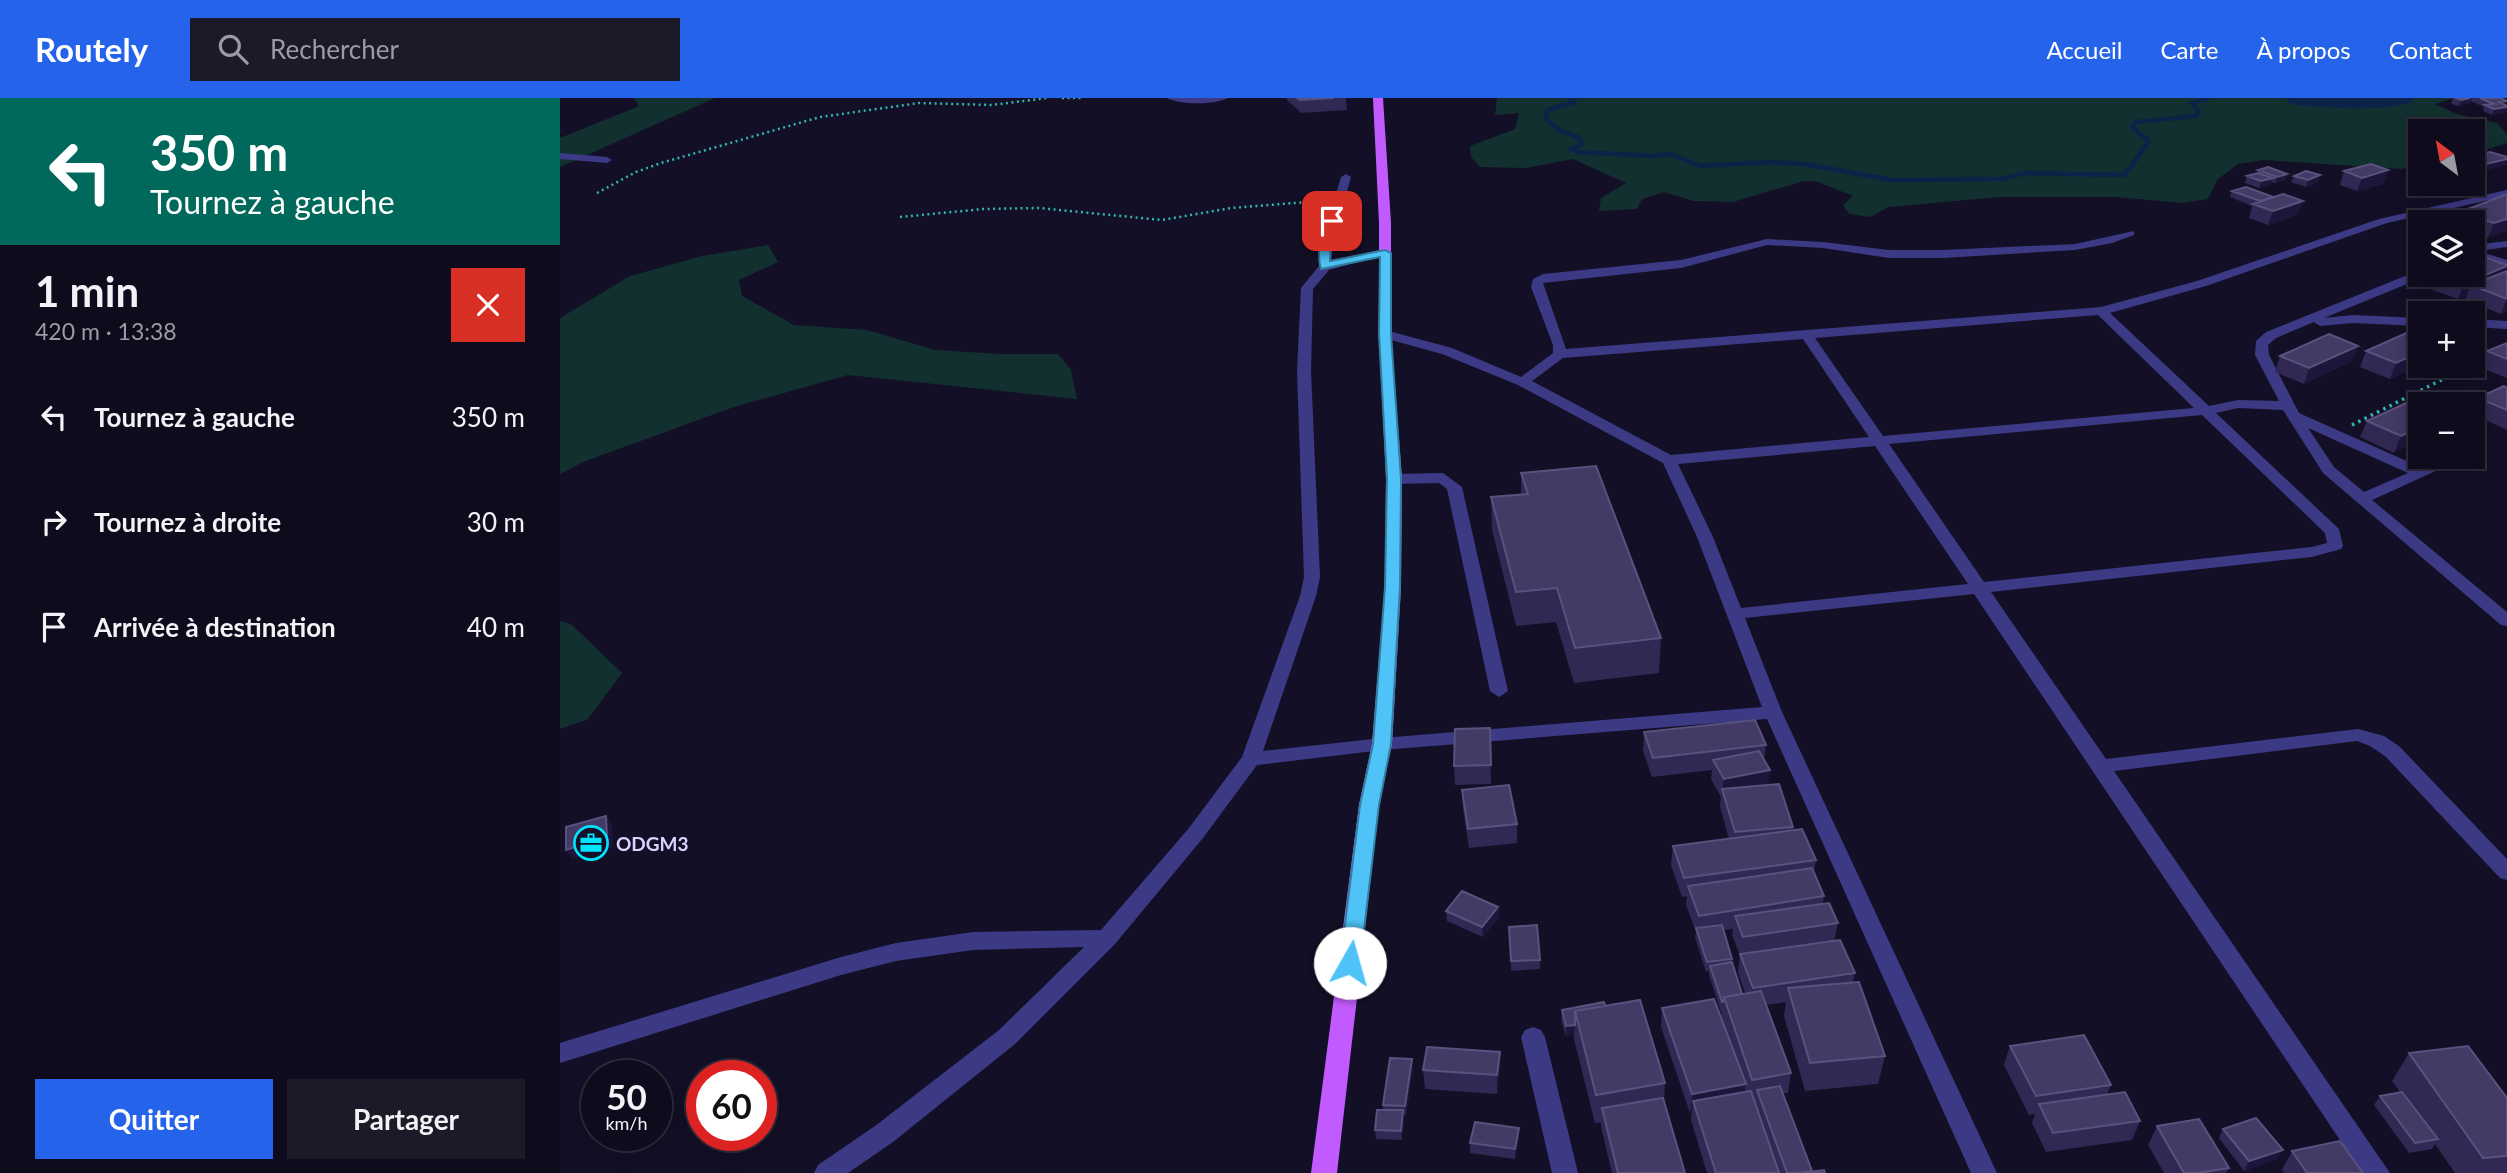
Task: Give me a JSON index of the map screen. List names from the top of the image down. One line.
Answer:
{"places":{"office":["ODGM3"]},"north":"top left","page":{"header":"Routely","search":"Rechercher","nav":["Accueil","Carte","À propos","Contact"],"turn":["350 m","Tournez à gauche"],"map_buttons":["+","−"],"heading":["1 min","420 m · 13:38"],"list":[{"name":"Tournez à gauche","value":"350 m"},{"name":"Tournez à droite","value":"30 m"},{"name":"Arrivée à destination","value":"40 m"}],"speed":"50 km/h","limit":"60","buttons":["Quitter","Partager"]}}
